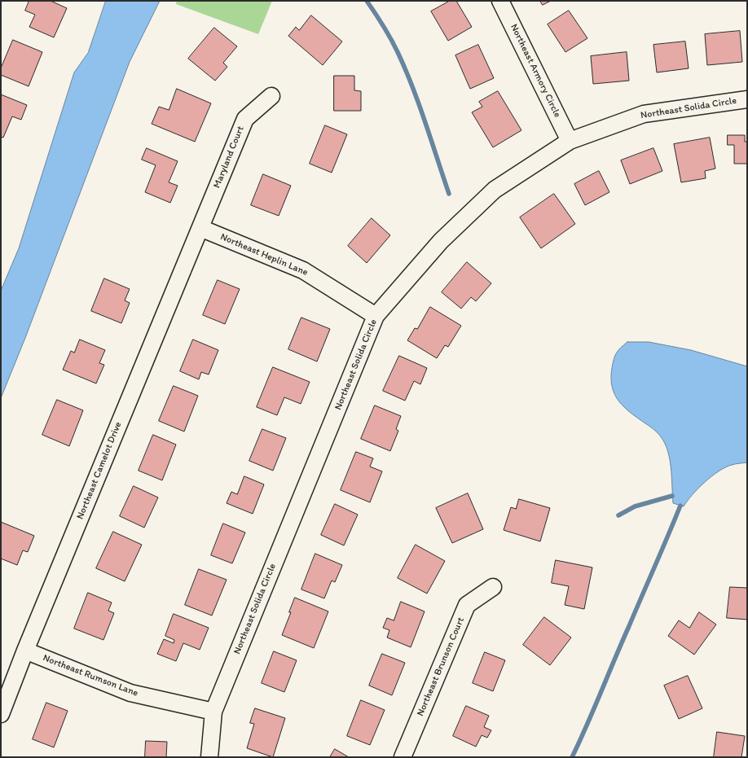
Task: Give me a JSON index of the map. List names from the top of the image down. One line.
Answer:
{"streets":{"street":["Northeast Armory Circle","Northeast Solida Circle","Maryland Court","Northeast Heplin Lane","Northeast Camelot Drive","Northeast Brunson Court","Northeast Rumson Lane"]},"crossings":[["Northeast Armory Circle","Northeast Solida Circle"],["Northeast Solida Circle","Northeast Heplin Lane"],["Northeast Solida Circle","Northeast Rumson Lane"],["Maryland Court","Northeast Heplin Lane"],["Maryland Court","Northeast Camelot Drive"],["Northeast Heplin Lane","Northeast Camelot Drive"],["Northeast Camelot Drive","Northeast Rumson Lane"]]}
